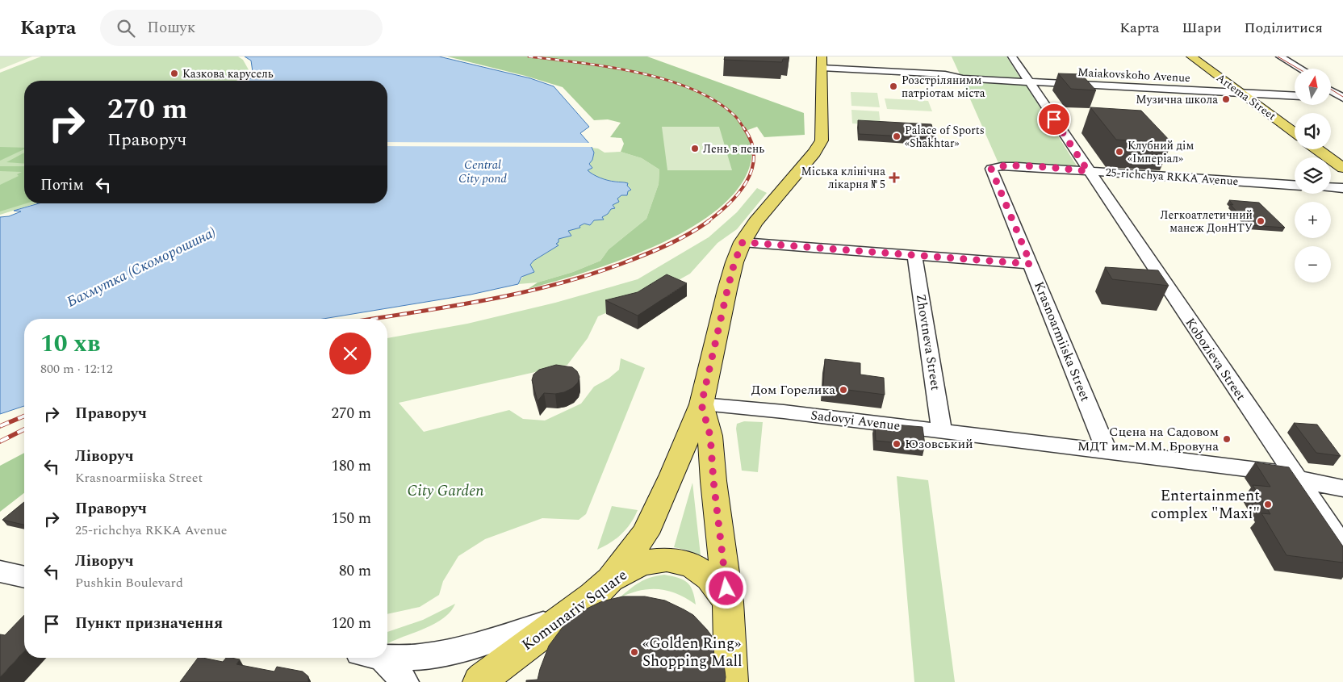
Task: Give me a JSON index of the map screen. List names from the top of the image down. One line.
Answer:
{"streets":{"main road":["Artema Street","Komunariv Square"],"street":["Maiakovskoho Avenue","25-richchya RKKA Avenue","Krasnoarmiiska Street","Zhovtneva Street","Kobozieva Street","Sadovyi Avenue"]},"crossings":[["Maiakovskoho Avenue","Artema Street"],["Maiakovskoho Avenue","Kobozieva Street"],["25-richchya RKKA Avenue","Krasnoarmiiska Street"],["25-richchya RKKA Avenue","Kobozieva Street"],["Krasnoarmiiska Street","Sadovyi Avenue"],["Zhovtneva Street","Sadovyi Avenue"],["Kobozieva Street","Sadovyi Avenue"]],"water":["Central City pond","Бахмутка (Скоморошина)"],"parks":["City Garden"],"places":{"other":["Казкова карусель","Розстрілянимм патріотам міста","Музична школа","Palace of Sports «Shakhtar»","Лень в пень","Клубний дім «Імперіал»","Легкоатлетичний манеж ДонНТУ","Дом Горелика","Сцена на Садовом МДТ им. М.М. Бровуна","Юзовський","Entertainment complex \"Maxi\"","«Golden Ring» Shopping Mall"],"health":["Міська клінічна лікарня № 5"]},"north":"top","page":{"header":"Карта","search":"Пошук","nav":["Карта","Шари","Поділитися"],"map_buttons":["+","−"],"turn":["270 m","Праворуч"],"then":"Потім","heading":["10 хв","800 m · 12:12"],"list":[{"name":"Праворуч","value":"270 m"},{"name":"Ліворуч","note":"Krasnoarmiiska Street","value":"180 m"},{"name":"Праворуч","note":"25-richchya RKKA Avenue","value":"150 m"},{"name":"Ліворуч","note":"Pushkin Boulevard","value":"80 m"},{"name":"Пункт призначення","value":"120 m"}]}}
